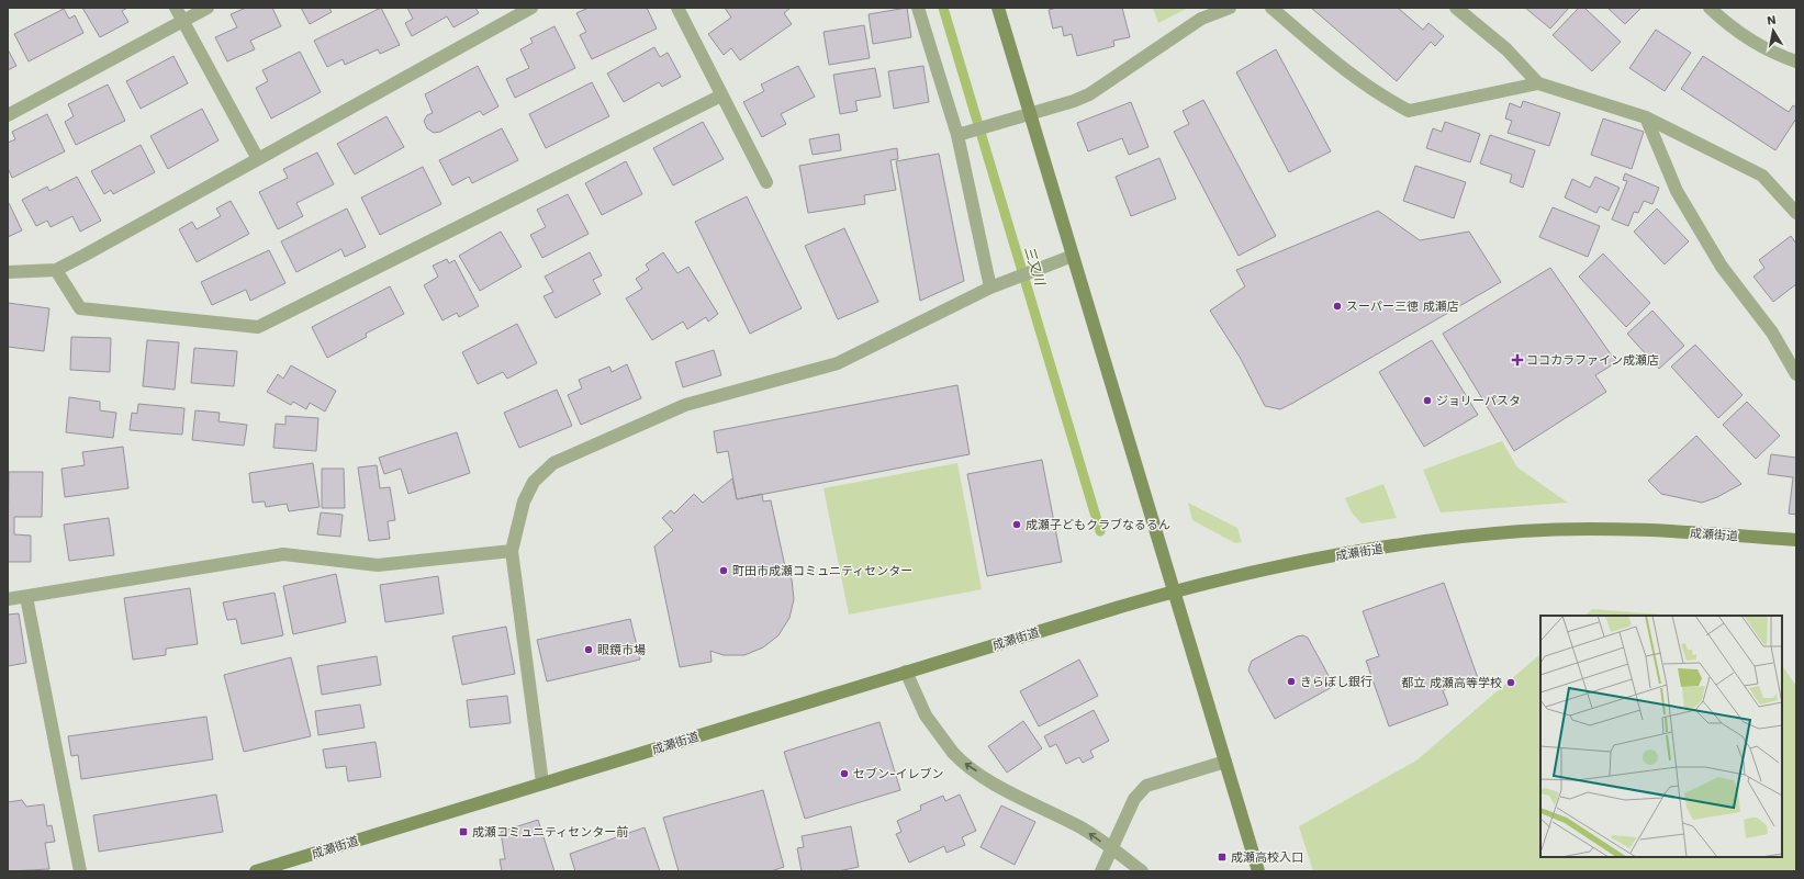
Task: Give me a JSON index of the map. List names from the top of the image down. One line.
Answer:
{"streets":{"main road":["成瀬街道"]},"water":["三又川"],"places":{"other":["スーパー三徳 成瀬店","ジョリーパスタ","成瀬子どもクラブなるるん","町田市成瀬コミュニティセンター","眼鏡市場","きらぼし銀行","都立 成瀬高等学校","セブン-イレブン"],"health":["ココカラファイン成瀬店"],"transit":["成瀬コミュニティセンター前","成瀬高校入口"]},"north":"top"}
